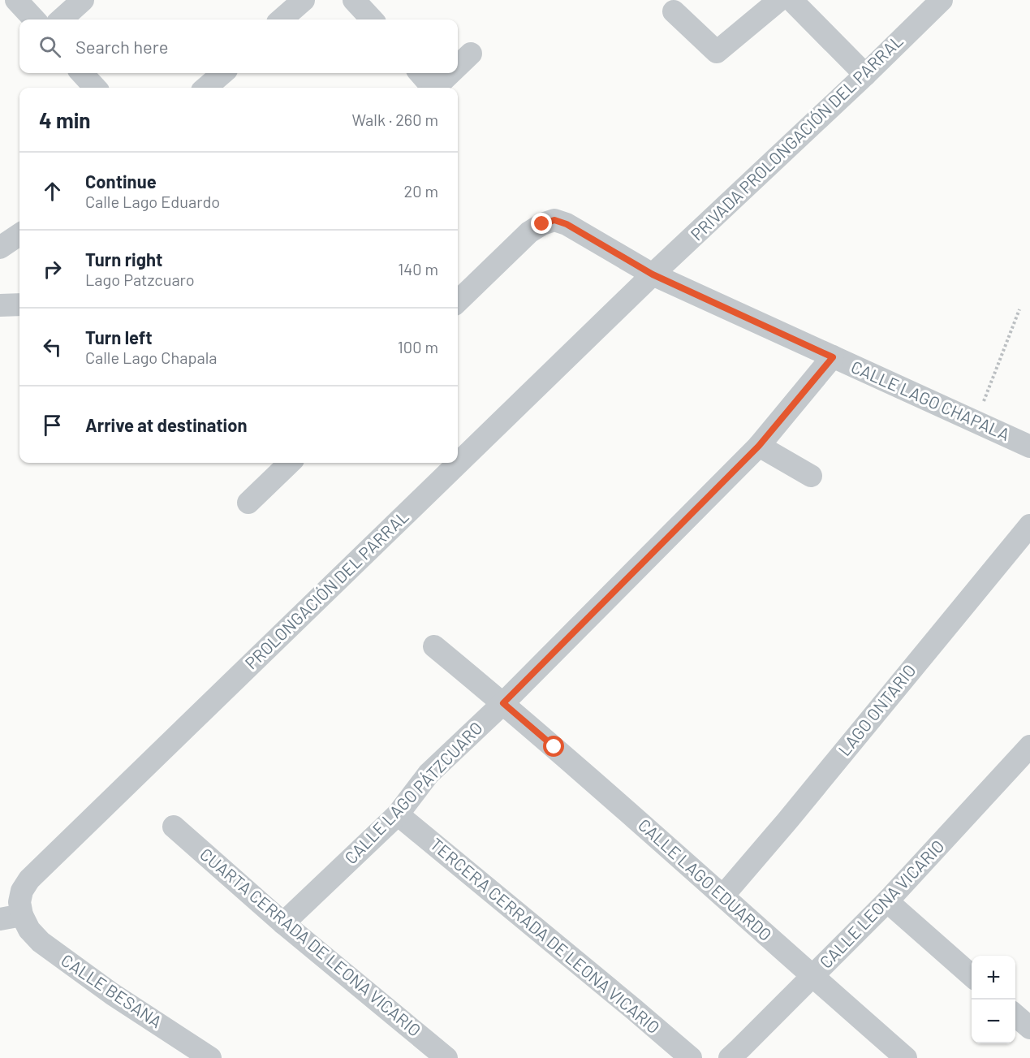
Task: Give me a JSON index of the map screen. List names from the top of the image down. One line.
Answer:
{"streets":{"street":["PRIVADA PROLONGACIÓN DEL PARRAL","CALLE LAGO CHAPALA","PROLONGACIÓN DEL PARRAL","LAGO ONTARIO","CALLE LAGO PÁTZCUARO","CALLE LAGO EDUARDO","CALLE LEONA VICARIO","TERCERA CERRADA DE LEONA VICARIO","CUARTA CERRADA DE LEONA VICARIO","CALLE BESANA"]},"crossings":[["PRIVADA PROLONGACIÓN DEL PARRAL","CALLE LAGO CHAPALA"],["PRIVADA PROLONGACIÓN DEL PARRAL","PROLONGACIÓN DEL PARRAL"],["CALLE LAGO CHAPALA","PROLONGACIÓN DEL PARRAL"],["CALLE LAGO CHAPALA","CALLE LAGO PÁTZCUARO"],["PROLONGACIÓN DEL PARRAL","CALLE BESANA"],["LAGO ONTARIO","CALLE LAGO EDUARDO"],["CALLE LAGO PÁTZCUARO","CALLE LAGO EDUARDO"],["CALLE LAGO PÁTZCUARO","TERCERA CERRADA DE LEONA VICARIO"],["CALLE LAGO PÁTZCUARO","CUARTA CERRADA DE LEONA VICARIO"],["CALLE LAGO EDUARDO","CALLE LEONA VICARIO"]],"page":{"search":"Search here","heading":["4 min","Walk · 260 m"],"list":[["Continue","Calle Lago Eduardo","20 m"],["Turn right","Lago Patzcuaro","140 m"],["Turn left","Calle Lago Chapala","100 m"],"Arrive at destination"],"map_buttons":["+","−"]}}
